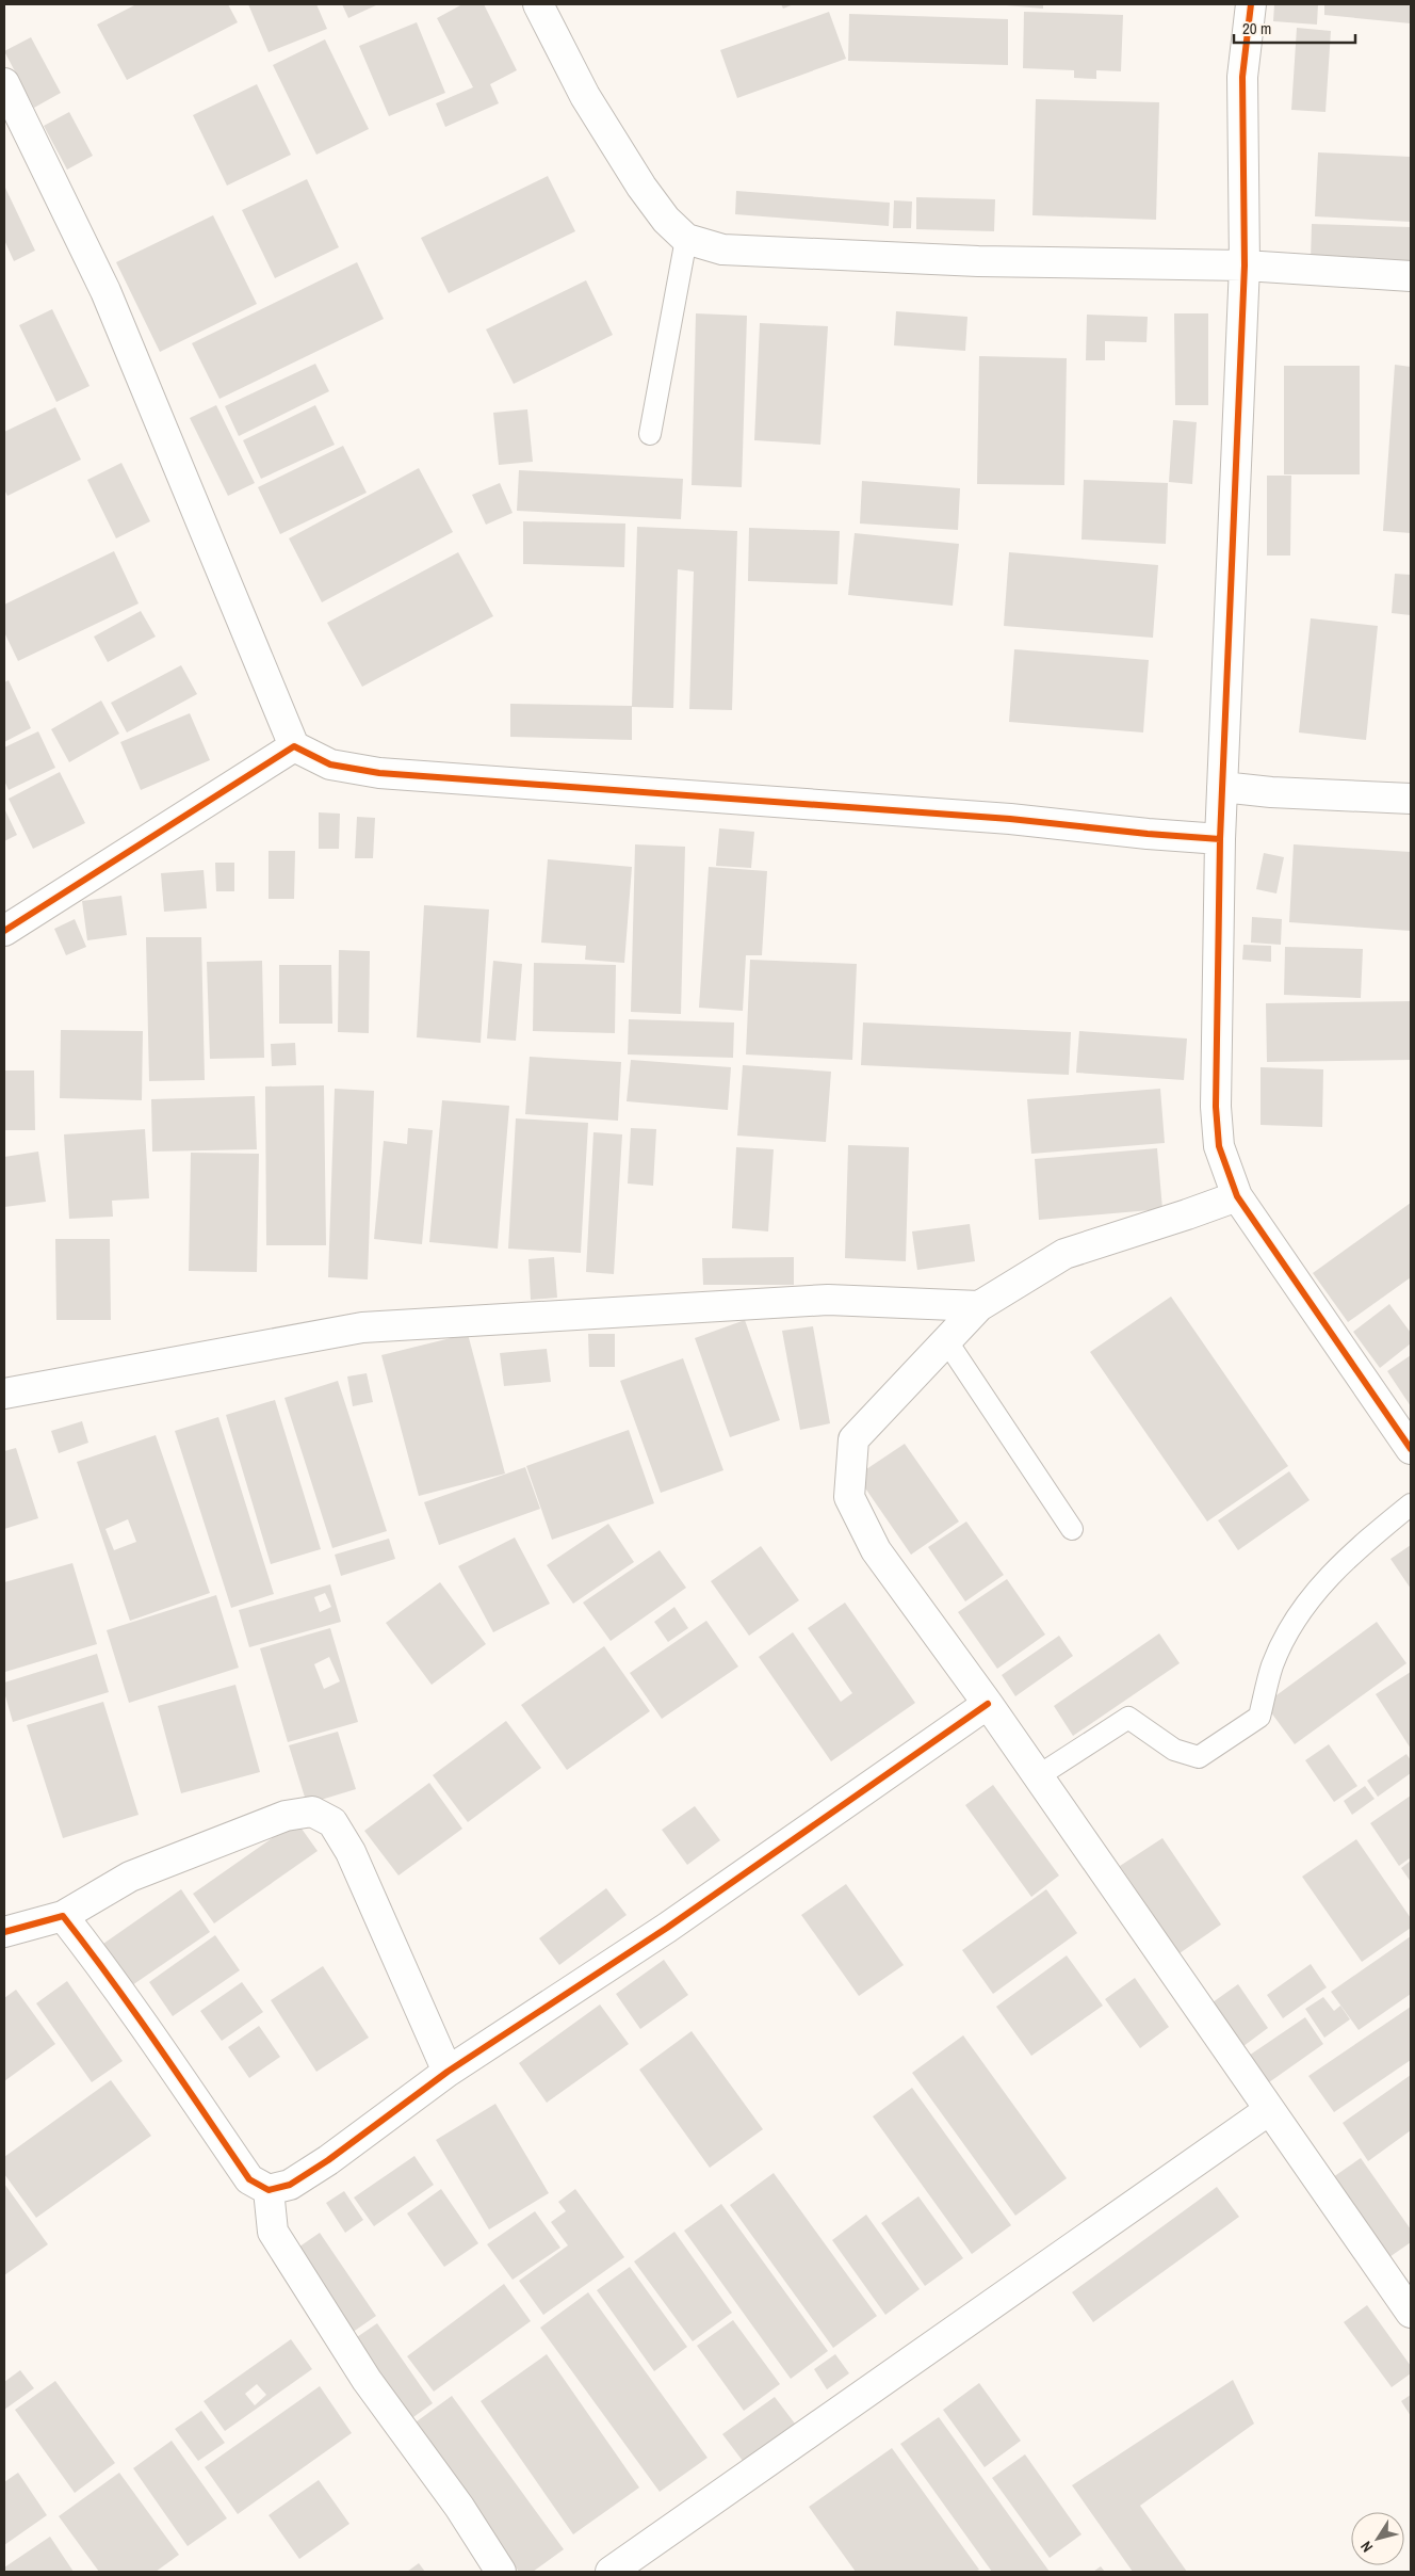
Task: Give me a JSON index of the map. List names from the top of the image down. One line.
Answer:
{"scale_bar":"20 m","north":"bottom left"}
